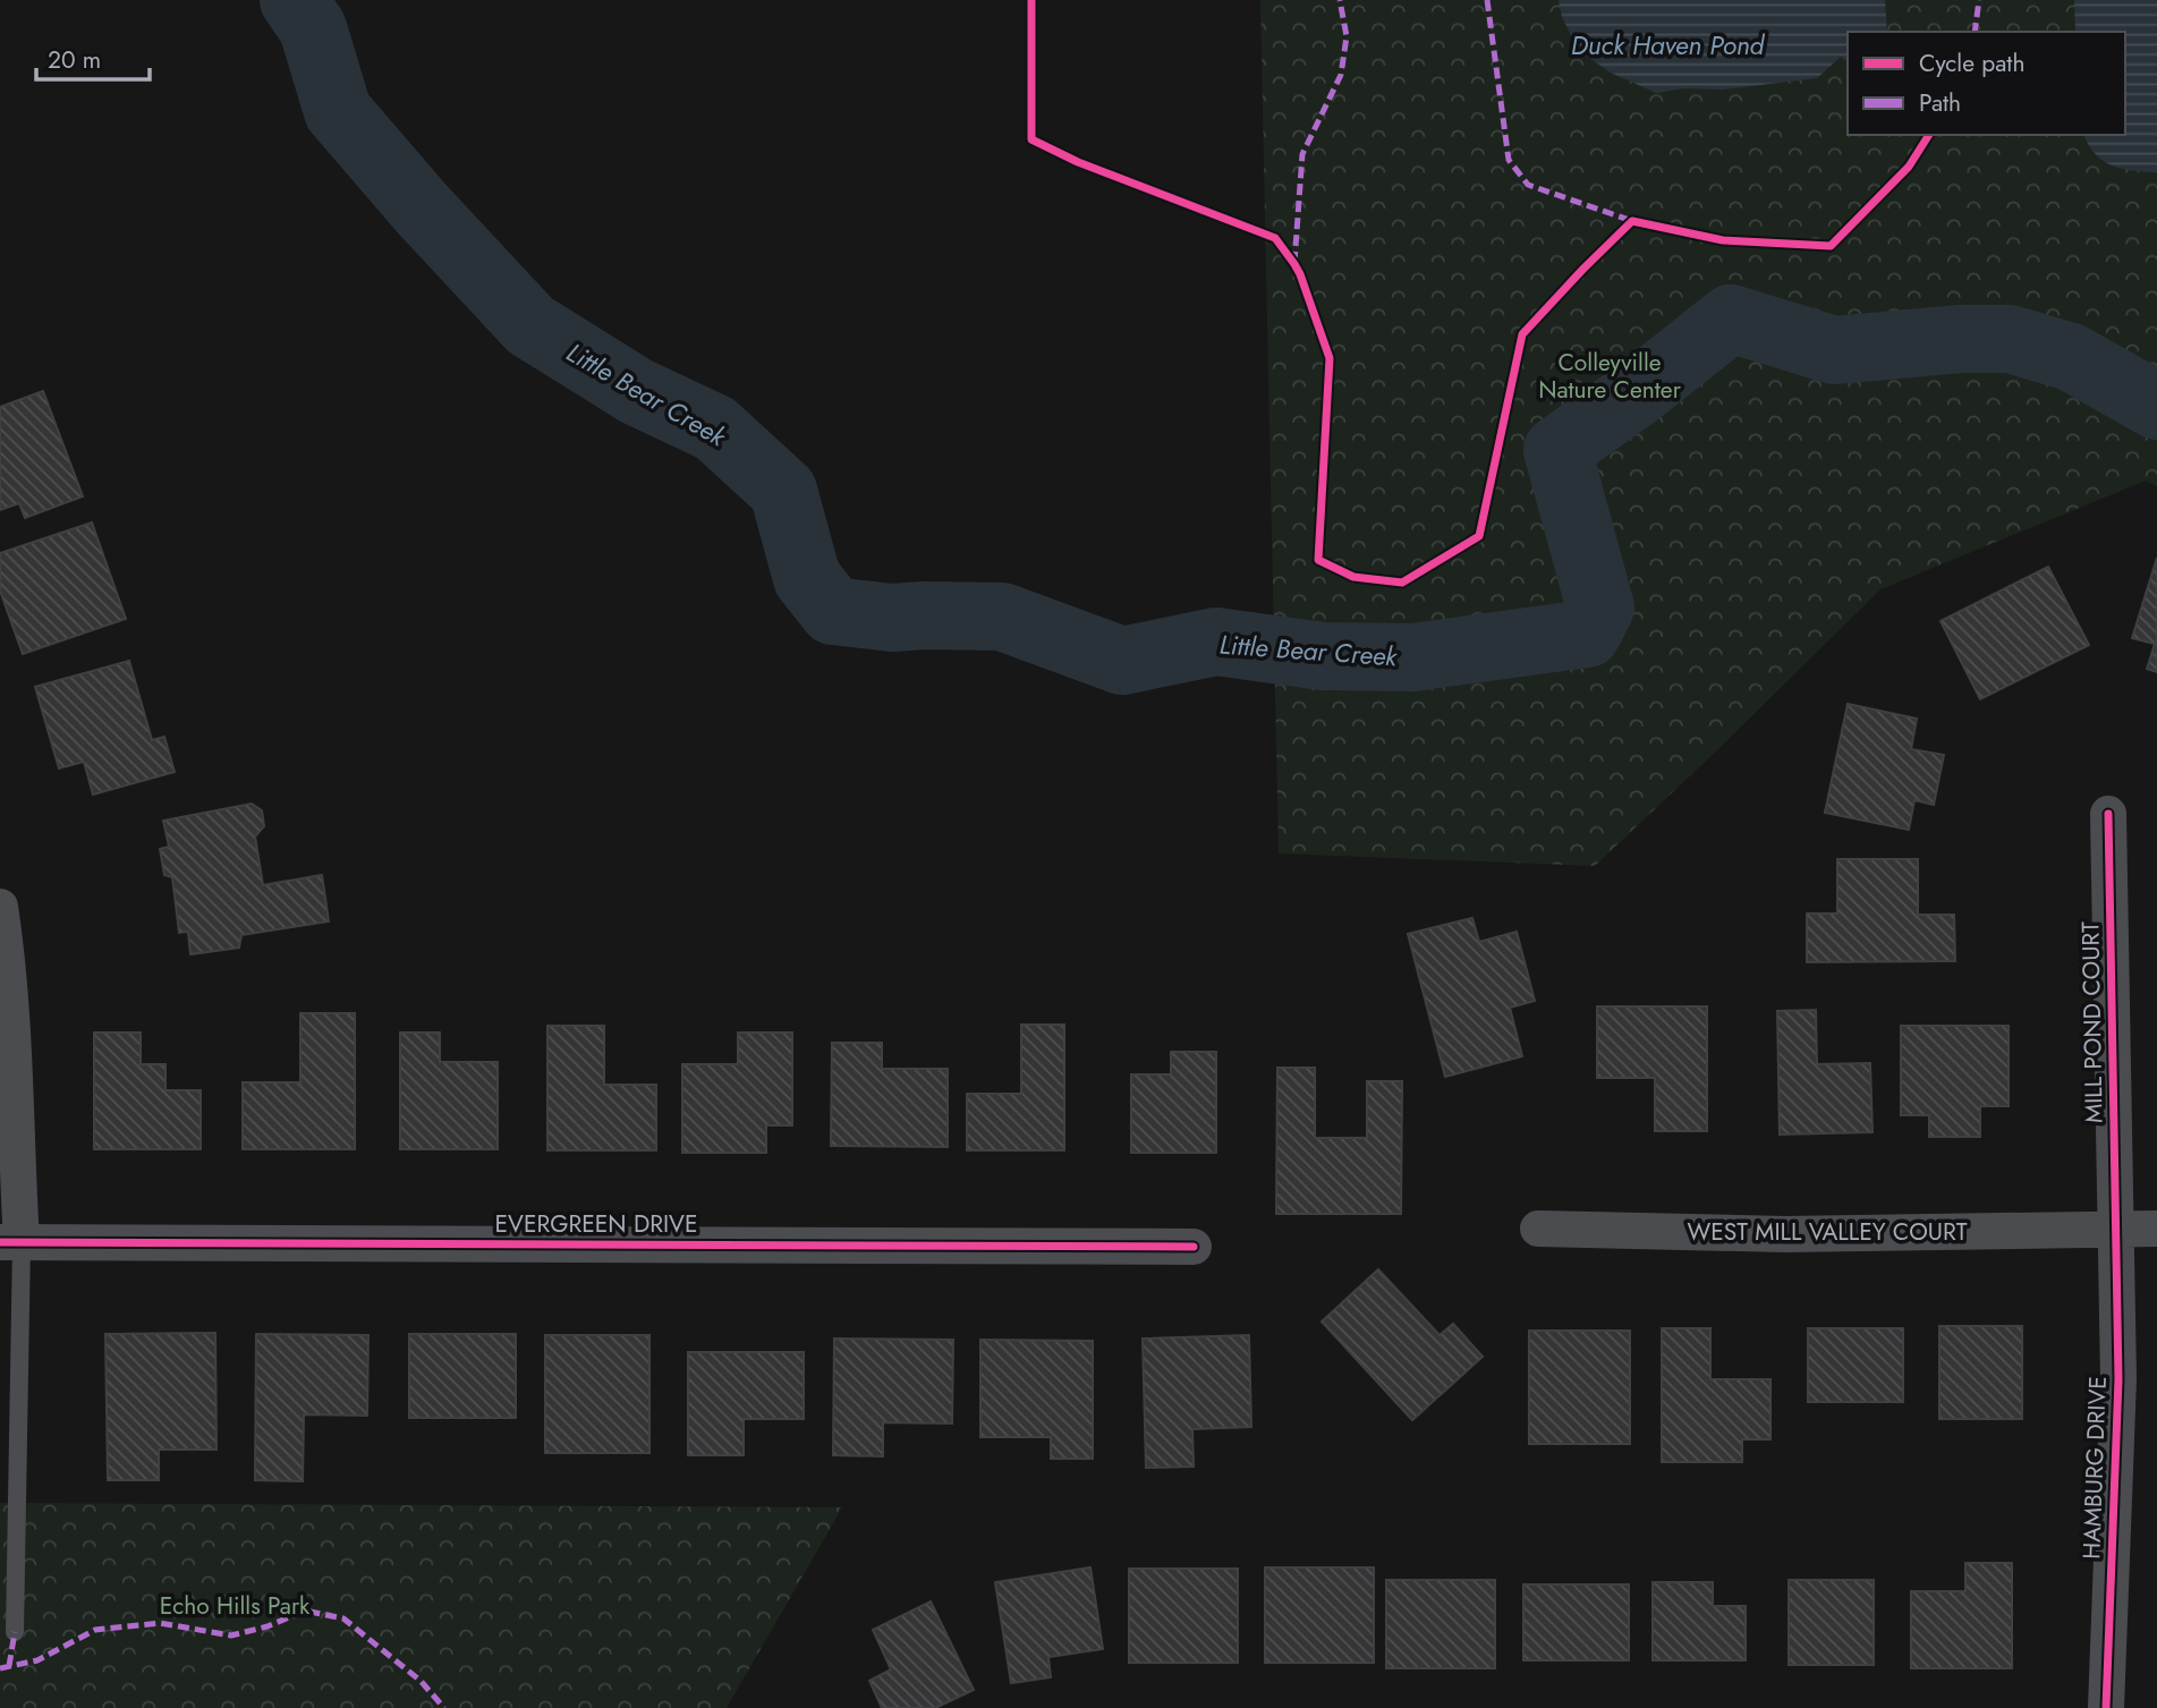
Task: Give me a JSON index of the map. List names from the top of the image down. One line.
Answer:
{"streets":{"street":["MILL POND COURT","EVERGREEN DRIVE","WEST MILL VALLEY COURT","HAMBURG DRIVE"]},"crossings":[["MILL POND COURT","WEST MILL VALLEY COURT"],["MILL POND COURT","HAMBURG DRIVE"],["WEST MILL VALLEY COURT","HAMBURG DRIVE"]],"water":["Duck Haven Pond","Little Bear Creek"],"parks":["Colleyville Nature Center","Echo Hills Park"],"legend":["Cycle path","Path"],"scale_bar":"20 m"}
